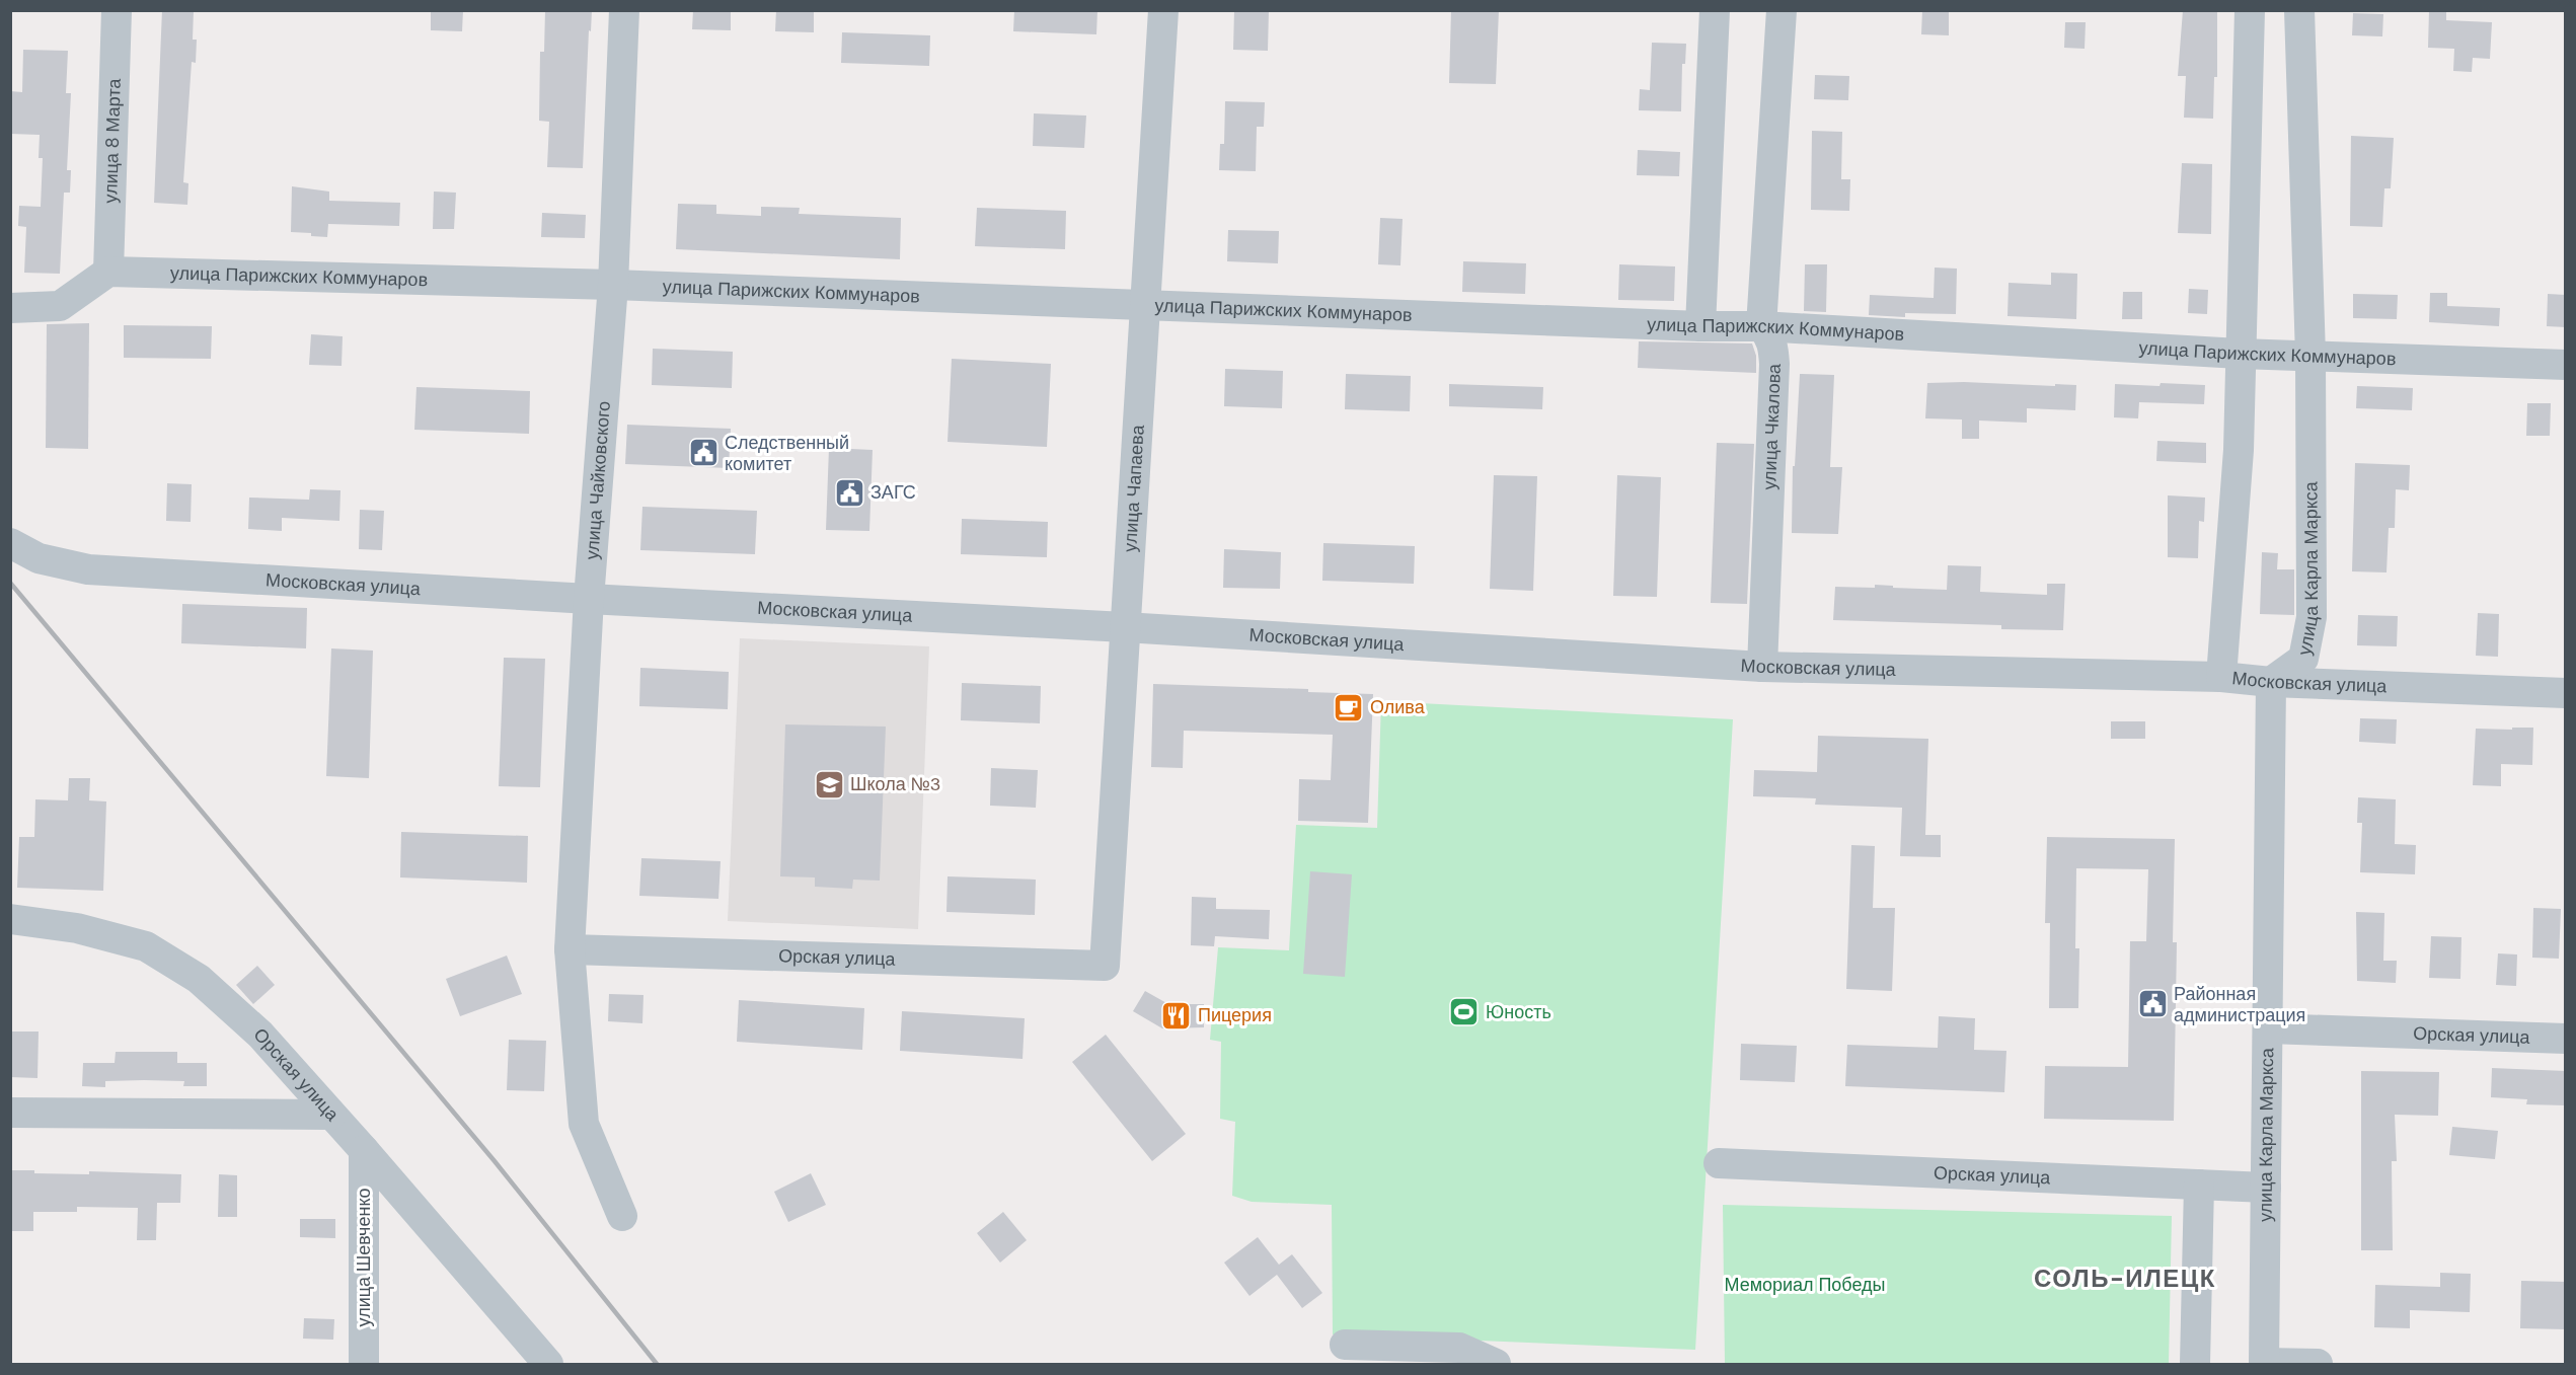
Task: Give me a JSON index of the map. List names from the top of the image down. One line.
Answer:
{"streets":{"street":["улица 8 Марта","улица Парижских Коммунаров","улица Чкалова","улица Чайковского","улица Чапаева","улица Карла Маркса","Московская улица","Орская улица","улица Шевченко"]},"crossings":[["улица 8 Марта","улица Парижских Коммунаров"],["улица Парижских Коммунаров","улица Чкалова"],["улица Парижских Коммунаров","улица Чайковского"],["улица Парижских Коммунаров","улица Чапаева"],["улица Парижских Коммунаров","улица Карла Маркса"],["улица Чкалова","Московская улица"],["улица Чайковского","Московская улица"],["улица Чайковского","Орская улица"],["улица Чапаева","Московская улица"],["улица Чапаева","Орская улица"],["улица Карла Маркса","Московская улица"],["улица Карла Маркса","Орская улица"]],"districts":["СОЛЬ-ИЛЕЦК"],"parks":["Мемориал Победы"],"places":{"public building":["Следственный комитет","ЗАГС","Районная администрация"],"cafe":["Олива"],"school or university":["Школа №3"],"sports":["Юность"],"restaurant":["Пицерия"]}}
